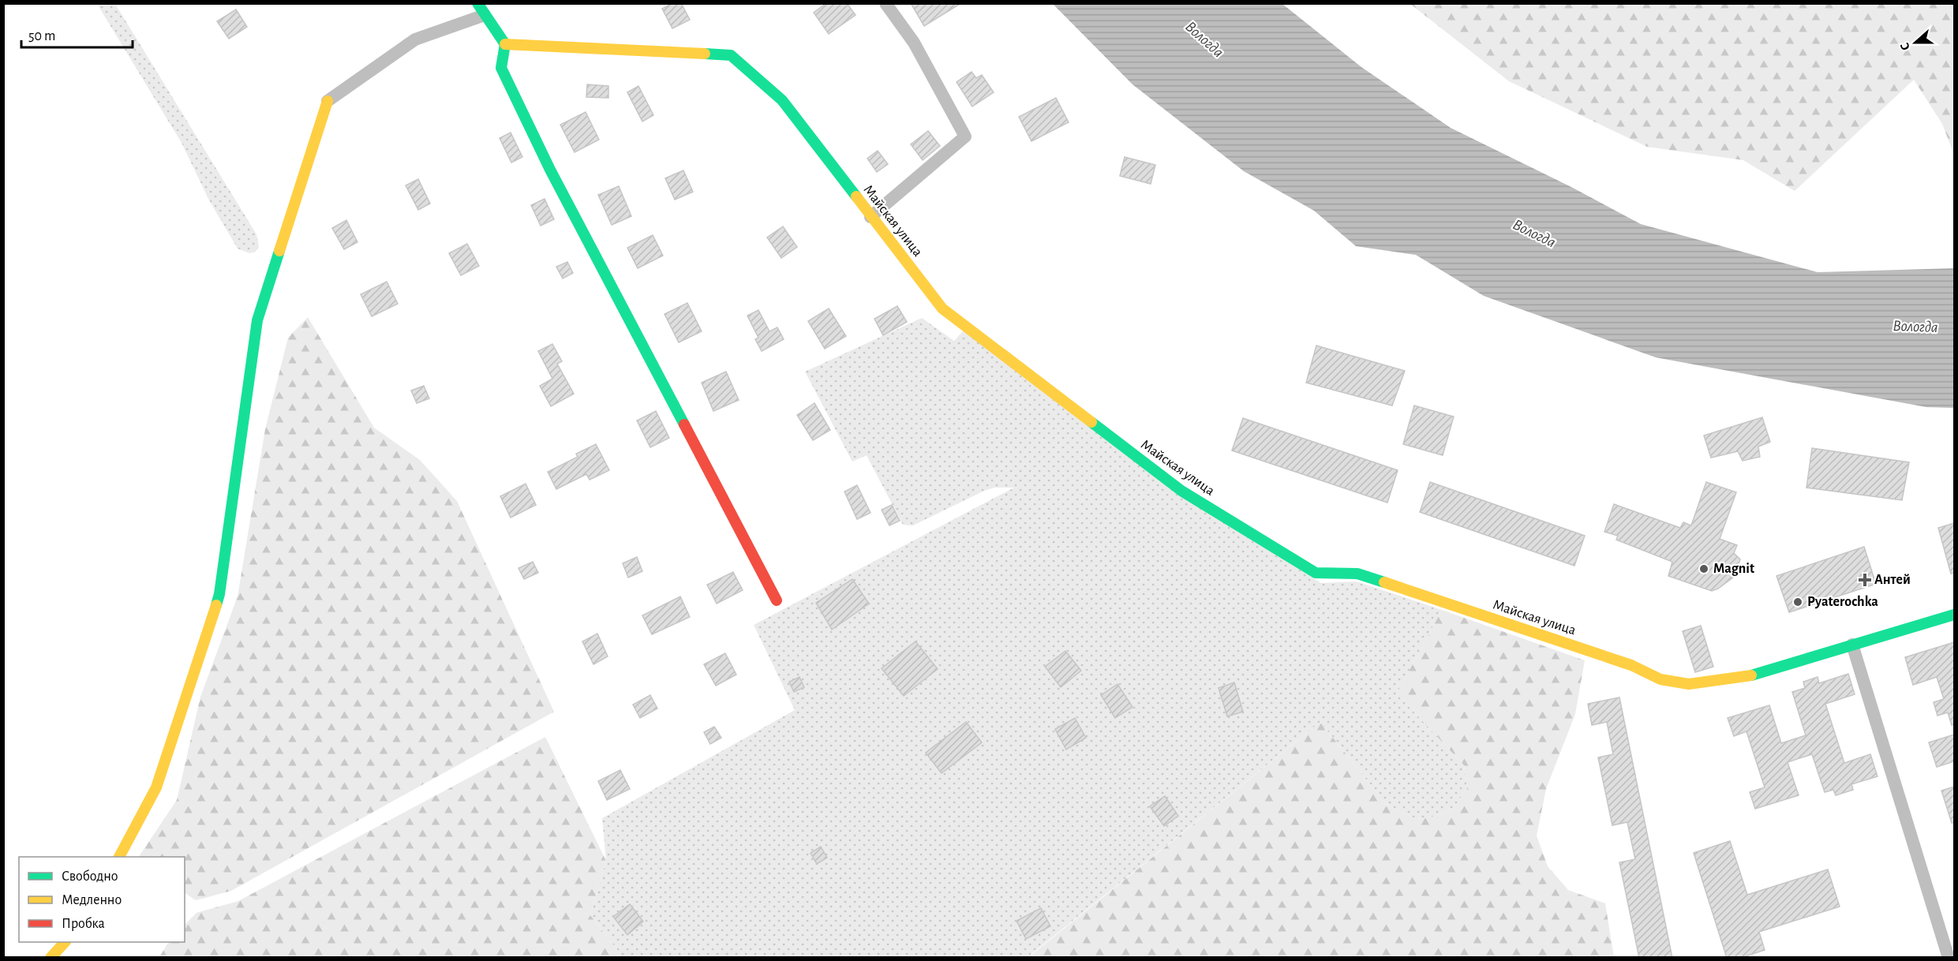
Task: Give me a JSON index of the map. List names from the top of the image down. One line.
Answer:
{"streets":{"street":["Майская улица"]},"water":["Вологда"],"places":{"other":["Magnit","Pyaterochka"],"health":["Антей"]},"legend":["Свободно","Медленно","Пробка"],"scale_bar":"50 m","north":"left"}
